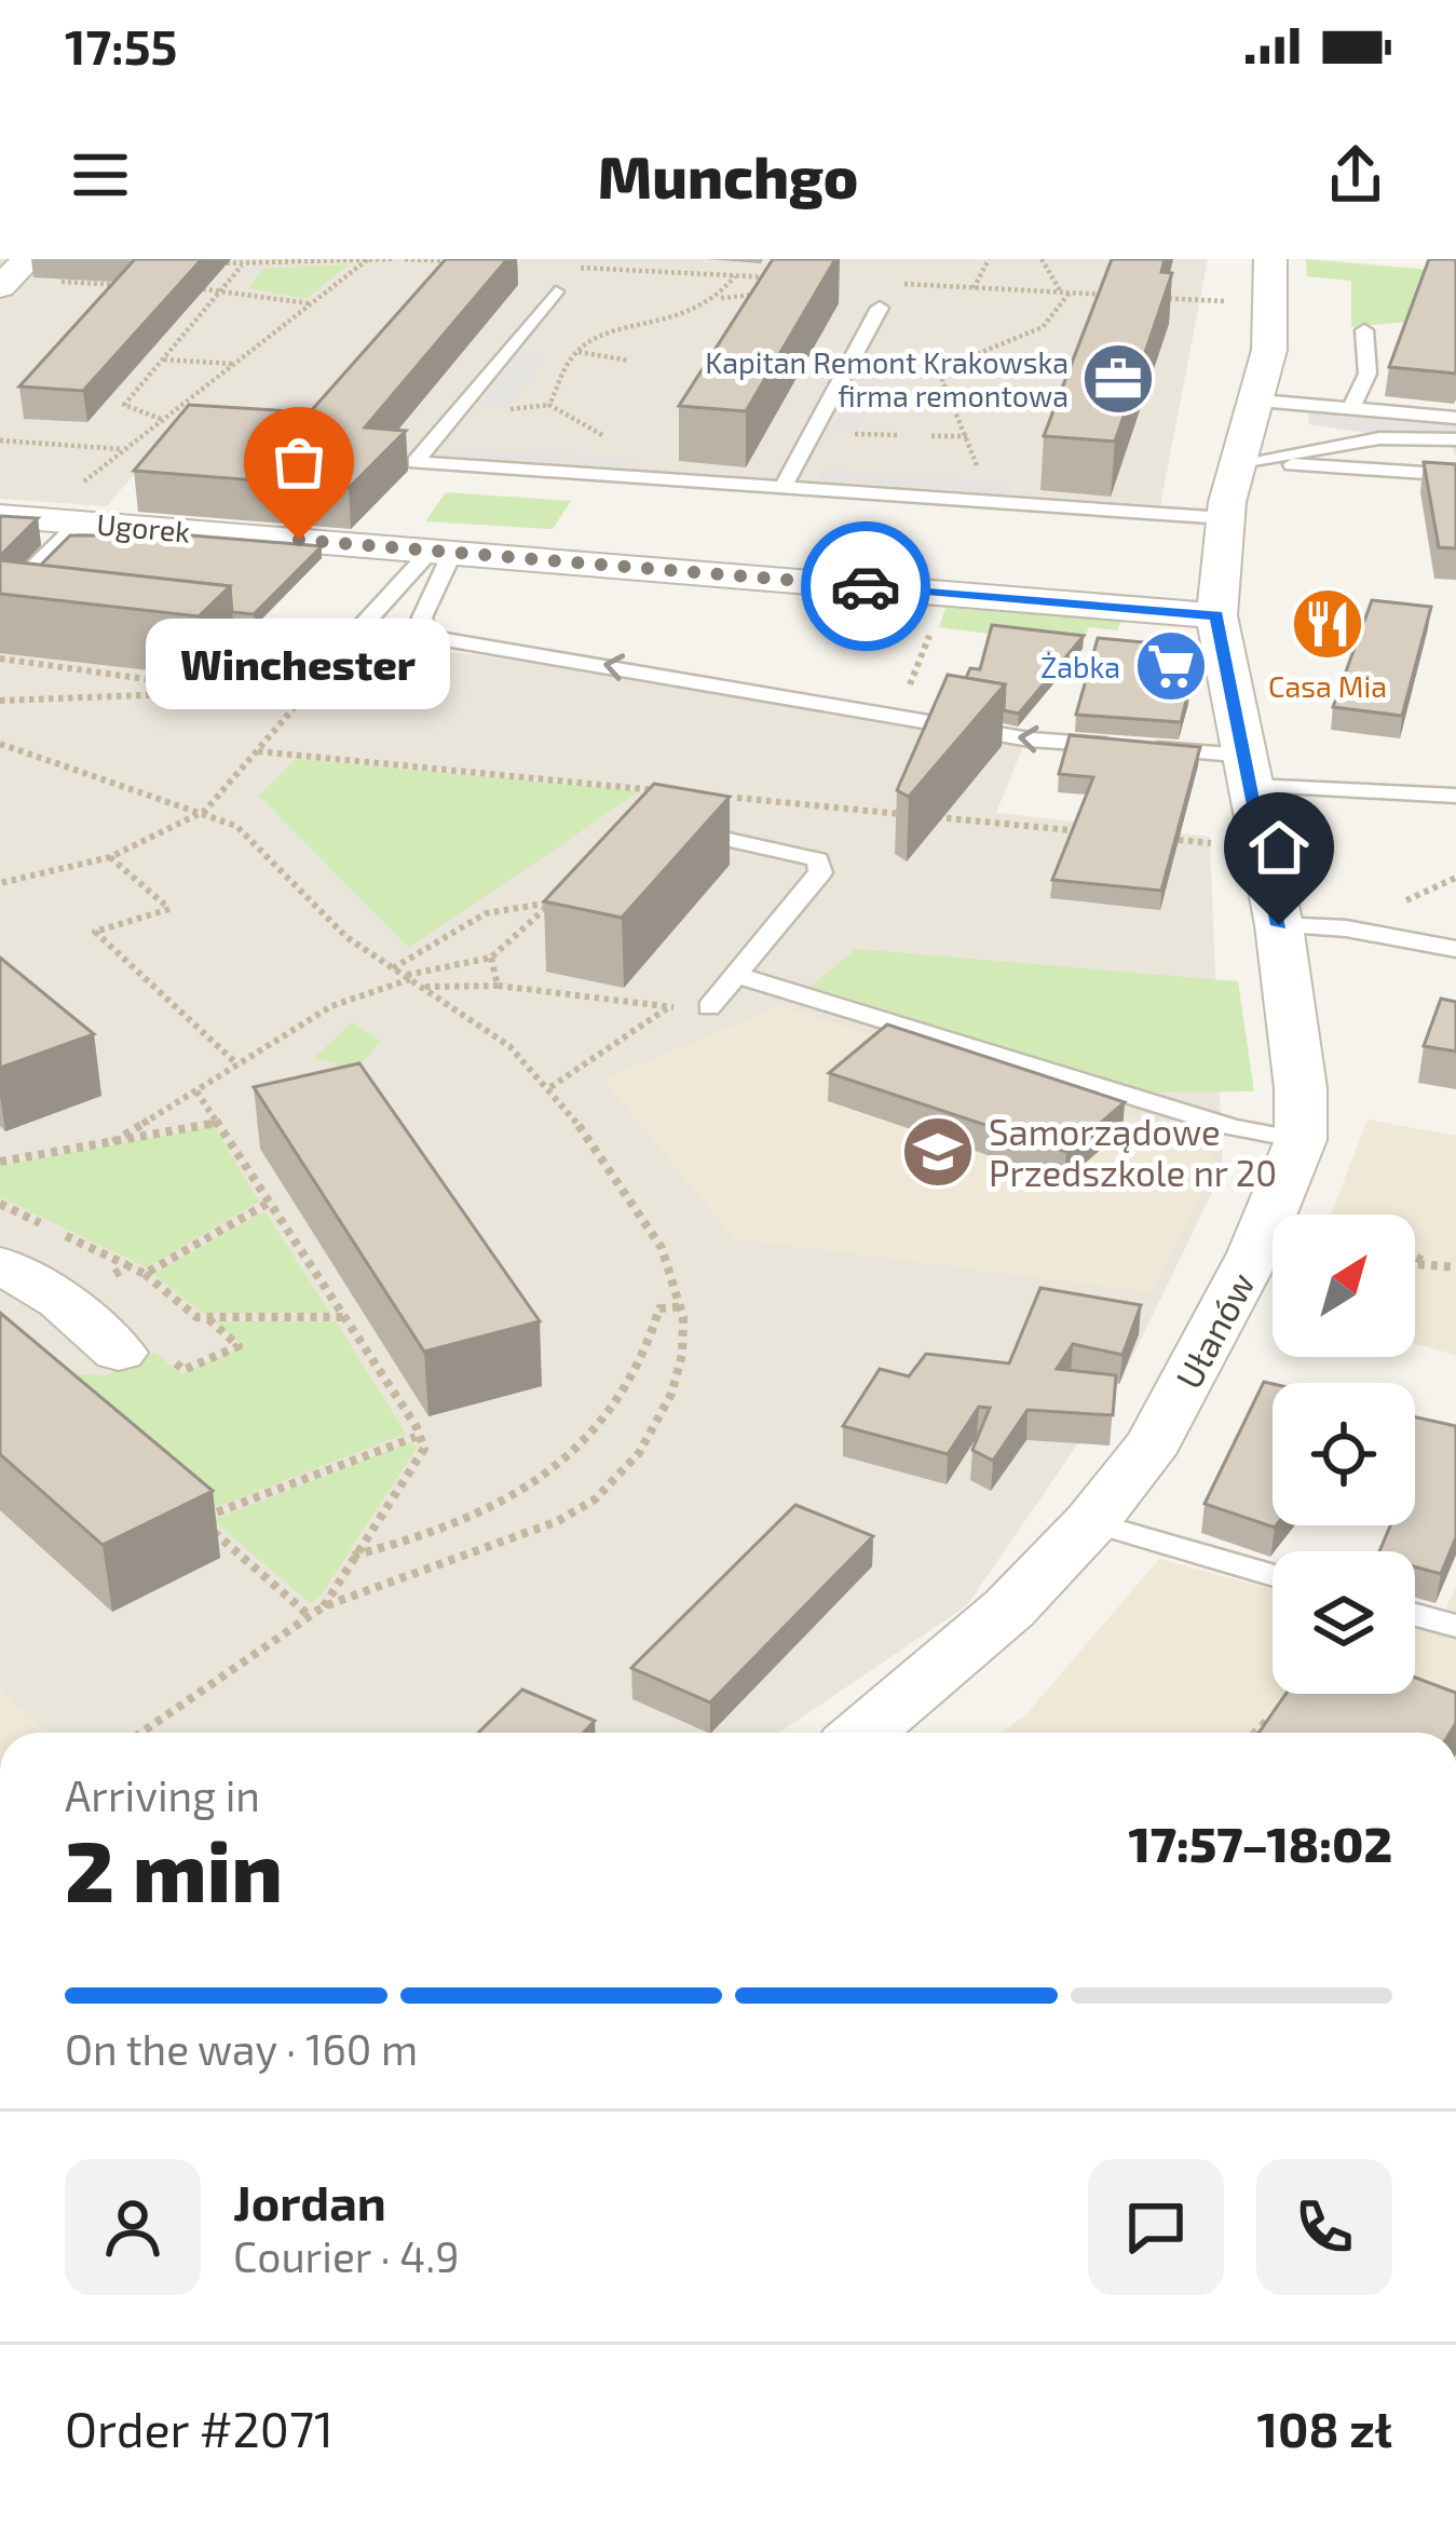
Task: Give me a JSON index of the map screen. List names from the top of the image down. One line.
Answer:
{"streets":{"street":["Ugorek","Ułanów"]},"crossings":[["Ugorek","Ułanów"]],"places":{"office":["Kapitan Remont Krakowska firma remontowa"],"other":["Winchester"],"restaurant":["Casa Mia"],"supermarket":["Żabka"],"school or university":["Samorządowe Przedszkole nr 20"]},"north":"top right","page":{"status":"17:55","header":"Munchgo","bubble":"Winchester","heading":["2 min","Arriving in","17:57–18:02"],"panel":["Jordan","Courier · 4.9","Order #2071","108 zł"],"bar":"On the way · 160 m"}}
